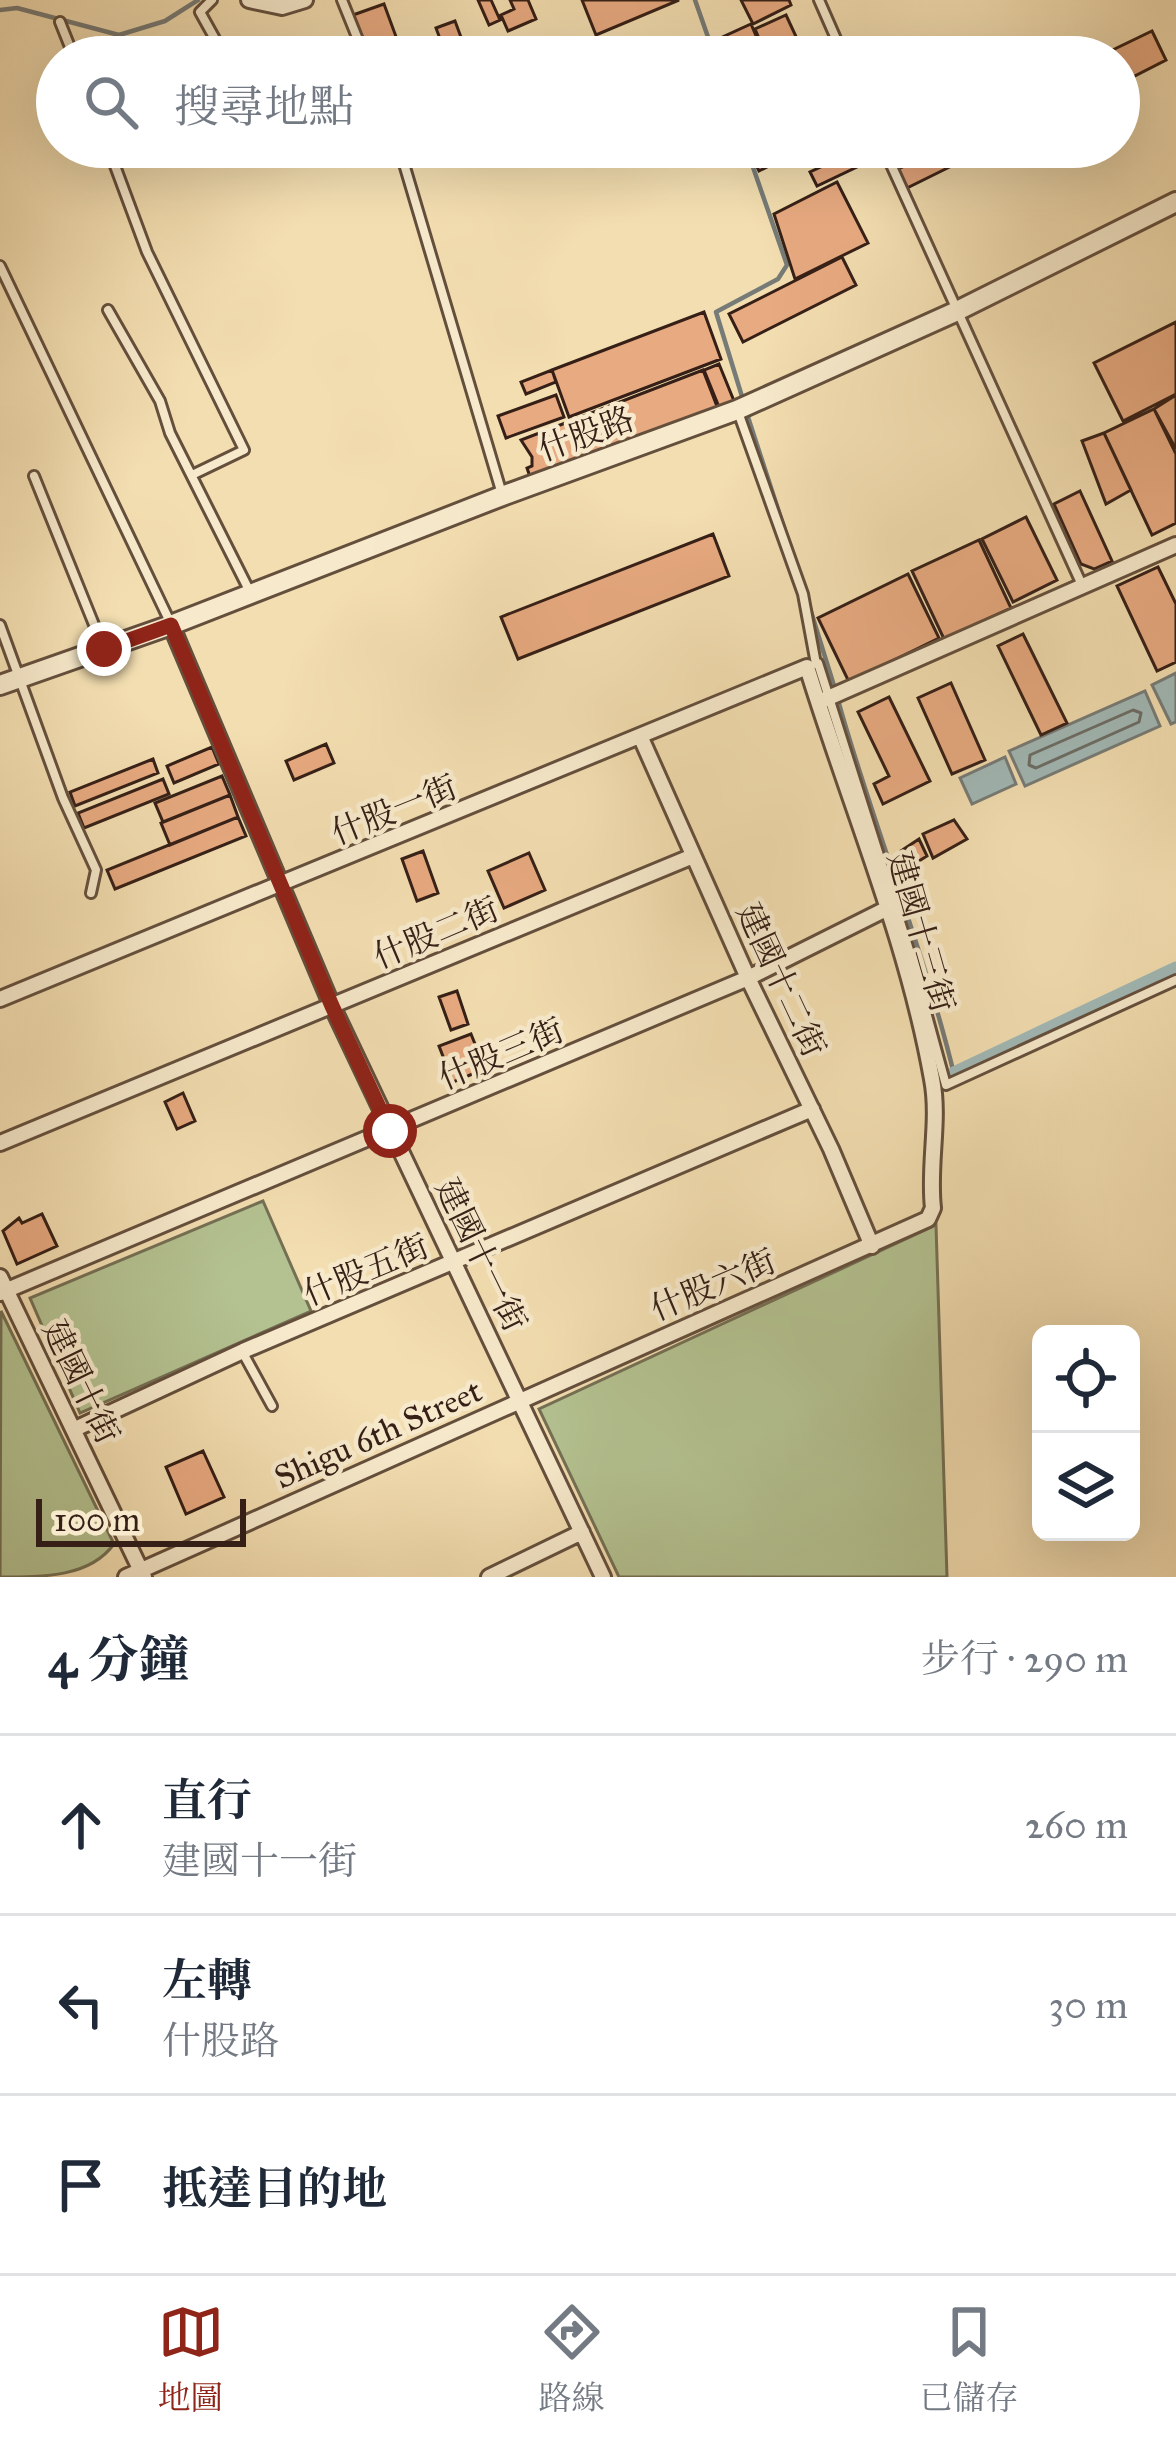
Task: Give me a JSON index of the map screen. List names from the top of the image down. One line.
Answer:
{"streets":{"street":["什股路","什股一街","建國十三街","什股二街","建國十二街","什股三街","建國十一街","什股五街","什股六街","建國十街","Shigu 6th Street"]},"crossings":[["什股路","建國十一街"],["什股一街","建國十三街"],["什股一街","建國十二街"],["什股一街","建國十一街"],["建國十三街","什股三街"],["建國十三街","什股六街"],["什股二街","建國十二街"],["什股二街","建國十一街"],["建國十二街","什股三街"],["建國十二街","什股五街"],["建國十二街","什股六街"],["什股三街","建國十一街"],["什股三街","建國十街"],["建國十一街","什股五街"],["建國十一街","什股六街"],["建國十一街","Shigu 6th Street"],["什股五街","建國十街"],["什股六街","Shigu 6th Street"],["建國十街","Shigu 6th Street"]],"scale_bar":"100 m","page":{"search":"搜尋地點","scale":"100 m","heading":["4 分鐘","步行 · 290 m"],"list":[["直行","建國十一街","260 m"],["左轉","什股路","30 m"],"抵達目的地"],"nav":["地圖","路線","已儲存"]}}
